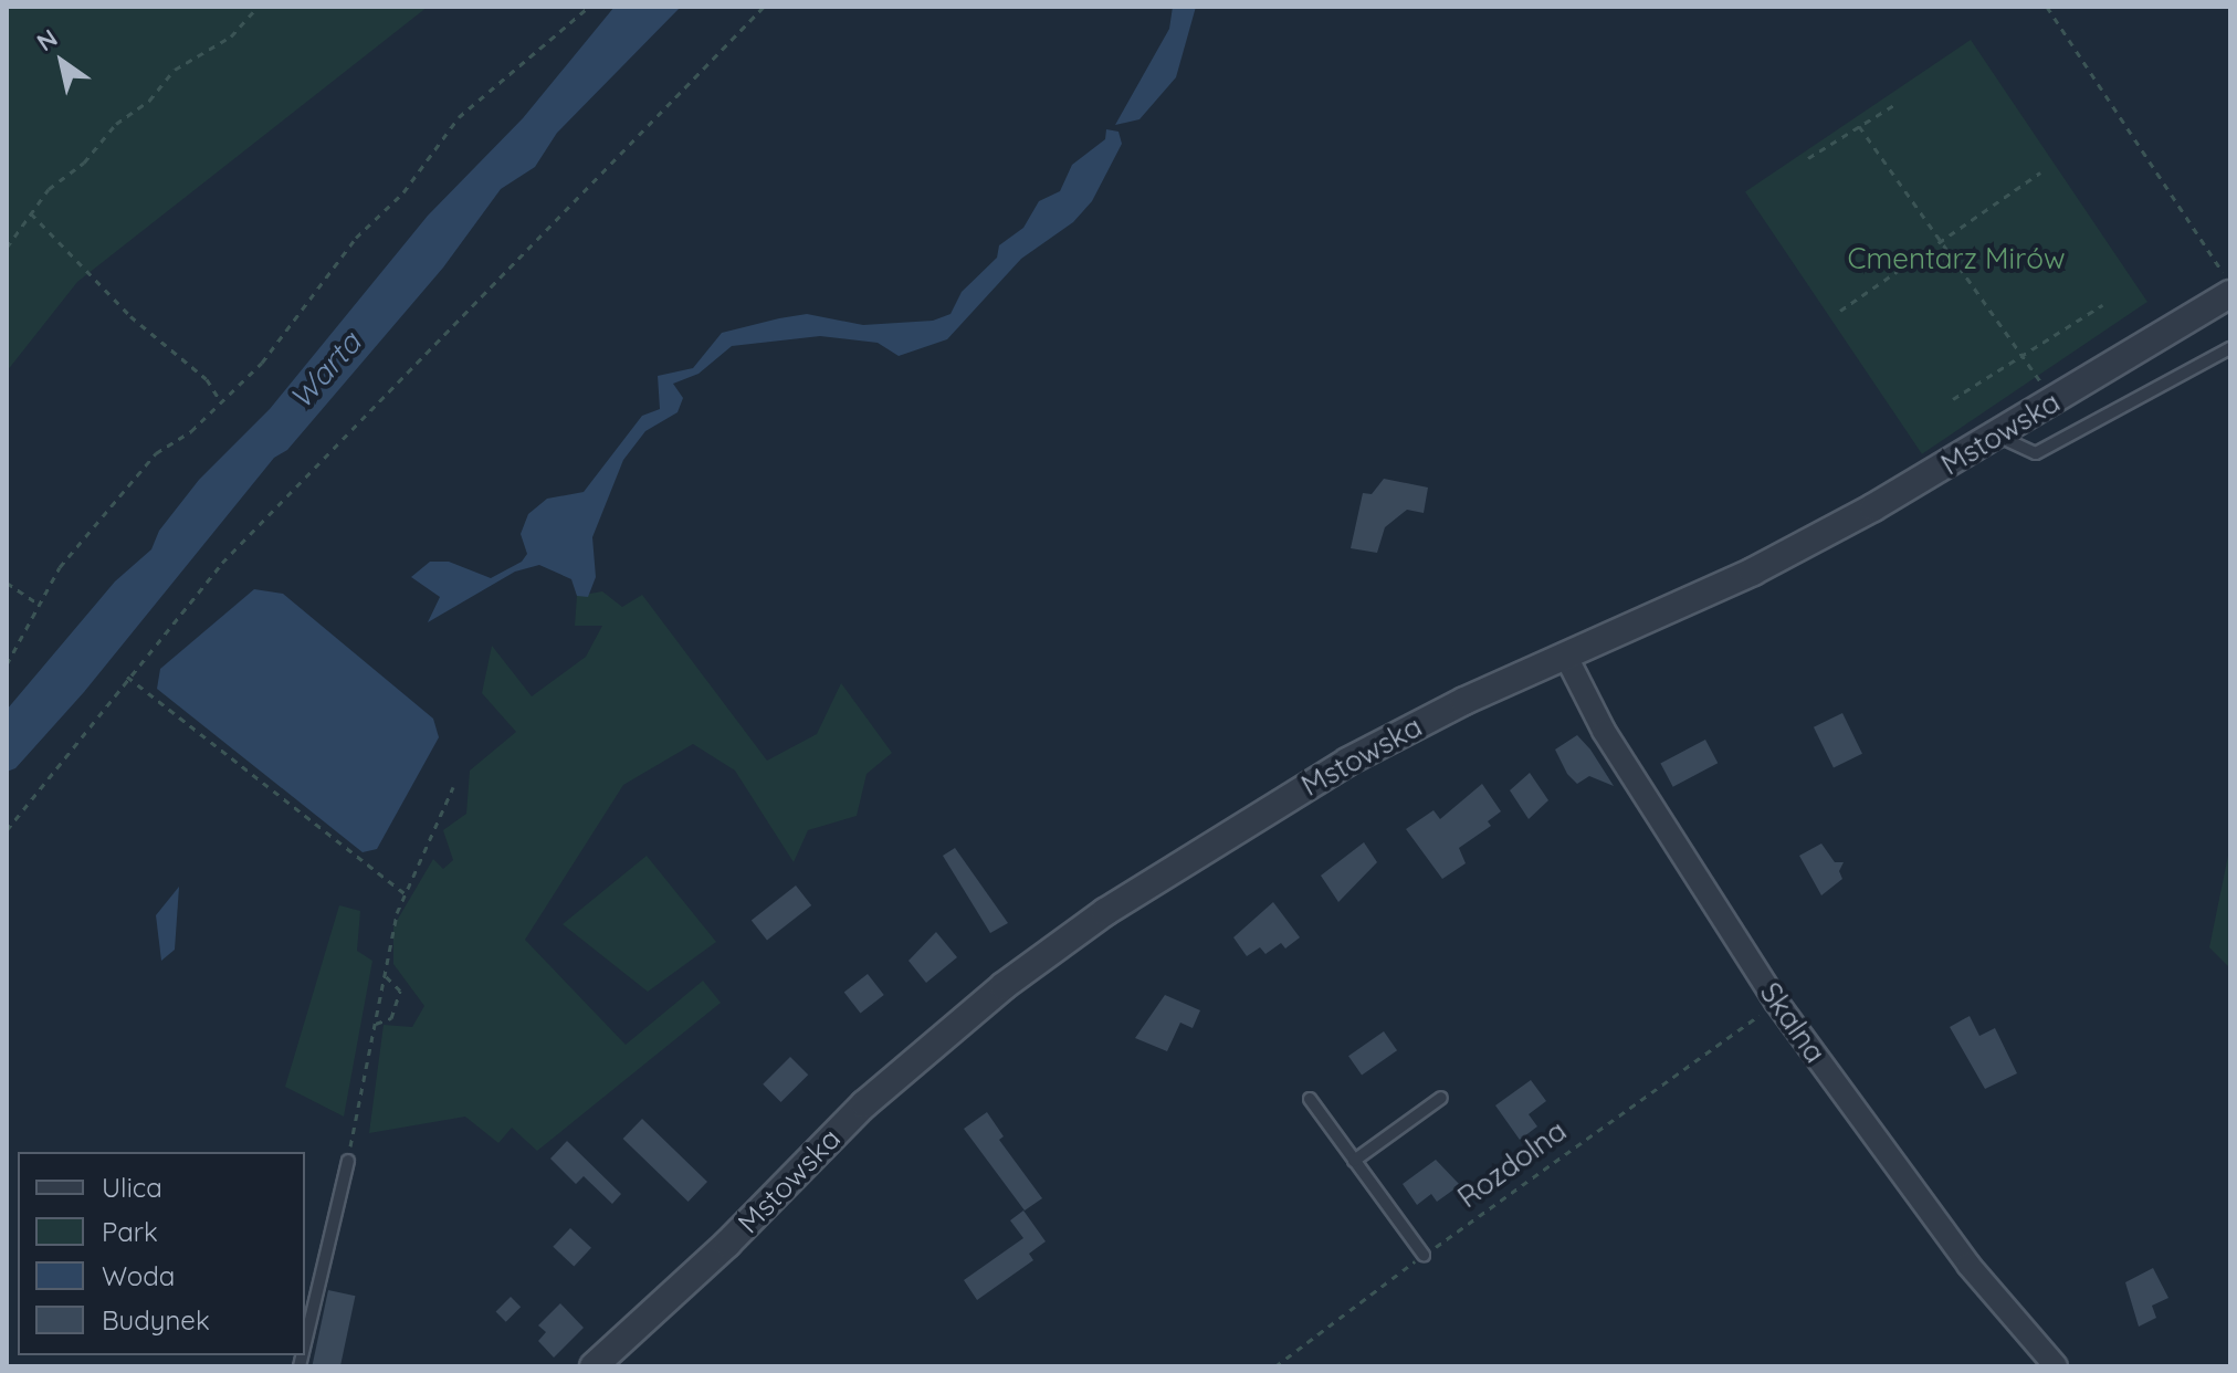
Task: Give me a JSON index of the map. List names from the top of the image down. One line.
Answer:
{"streets":{"street":["Mstowska","Skalna"],"path":["Rozdolna"]},"crossings":[["Mstowska","Skalna"],["Skalna","Rozdolna"]],"water":["Warta"],"parks":["Cmentarz Mirów"],"legend":["Ulica","Park","Woda","Budynek"],"north":"top left"}
